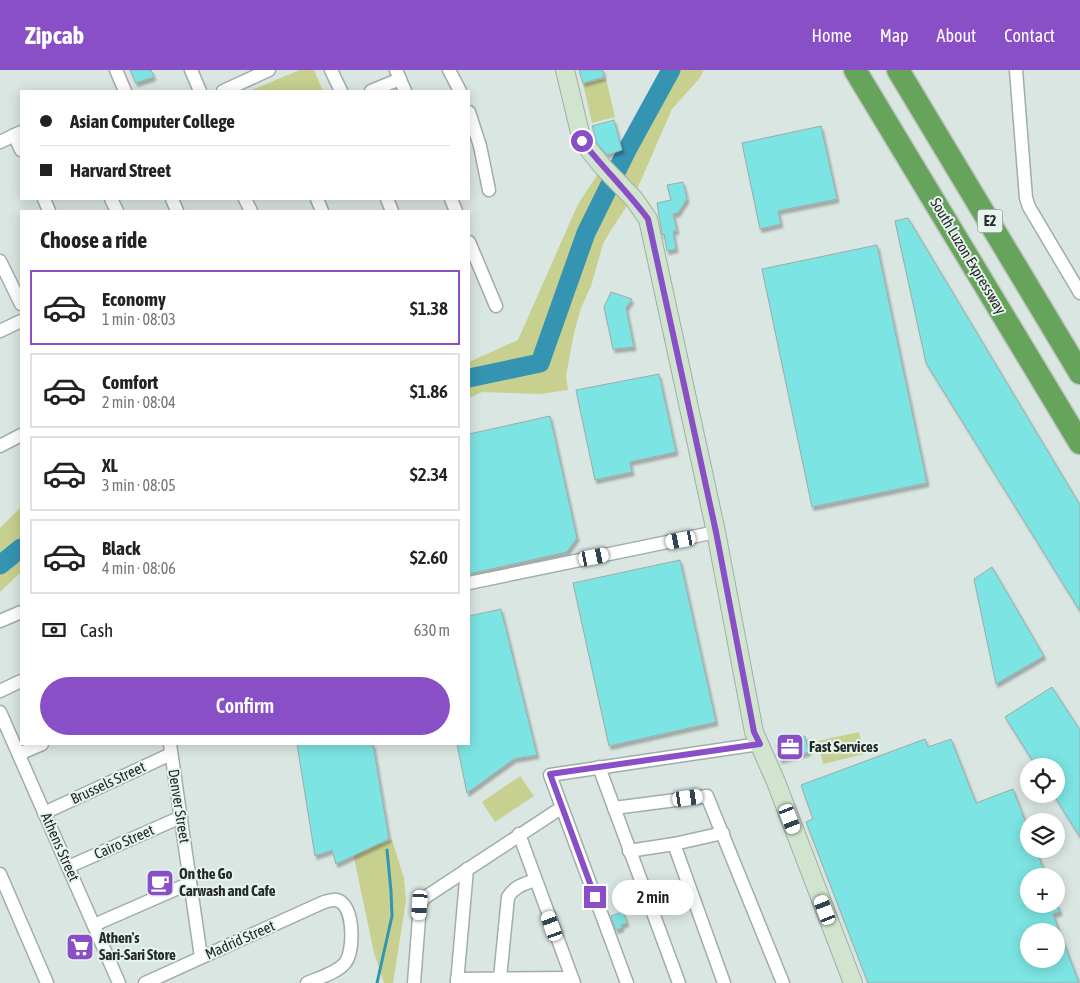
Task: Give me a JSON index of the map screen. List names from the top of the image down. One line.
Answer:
{"streets":{"highway":["E2","South Luzon Expressway"],"street":["Brussels Street","Denver Street","Cairo Street","Athens Street","Madrid Street"]},"crossings":[["Brussels Street","Denver Street"],["Brussels Street","Athens Street"],["Denver Street","Cairo Street"],["Denver Street","Madrid Street"],["Cairo Street","Athens Street"]],"places":{"office":["Fast Services"],"cafe":["On the Go Carwash and Cafe"],"supermarket":["Athen's Sari-Sari Store"]},"page":{"header":"Zipcab","nav":["Home","Map","About","Contact"],"banner":["Asian Computer College","Harvard Street"],"heading":"Choose a ride","list":[{"name":"Economy","note":"1 min · 08:03","value":"$1.38"},{"name":"Comfort","note":"2 min · 08:04","value":"$1.86"},{"name":"XL","note":"3 min · 08:05","value":"$2.34"},{"name":"Black","note":"4 min · 08:06","value":"$2.60"}],"pay":["Cash","630 m"],"buttons":"Confirm","map_buttons":["+","−"],"bubble":"2 min"}}
